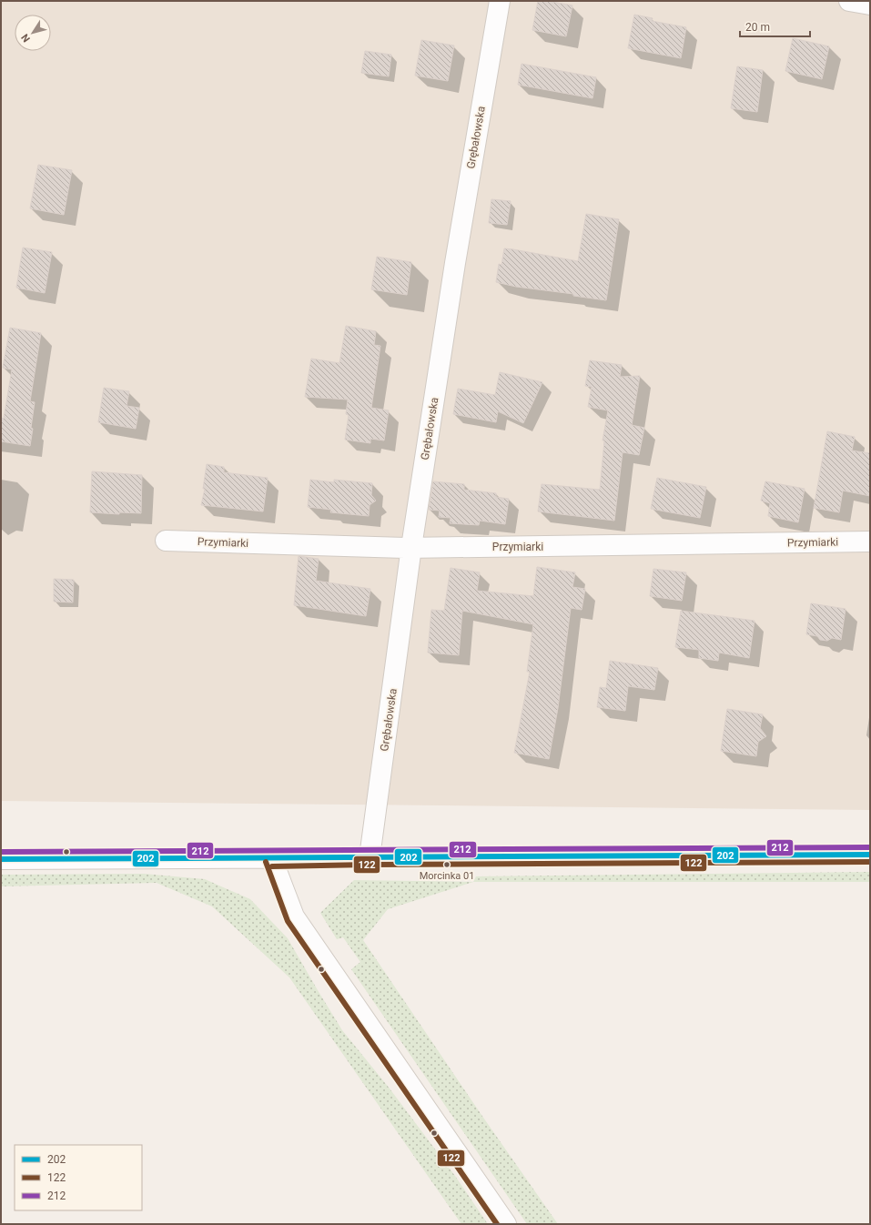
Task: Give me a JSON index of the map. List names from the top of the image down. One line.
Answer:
{"streets":{"street":["Grębałowska","Przymiarki"]},"crossings":[["Grębałowska","Przymiarki"]],"places":["Morcinka 01"],"lines":["transit line 212","transit line 202","transit line 122"],"legend":["202","122","212"],"scale_bar":"20 m","north":"bottom left"}
